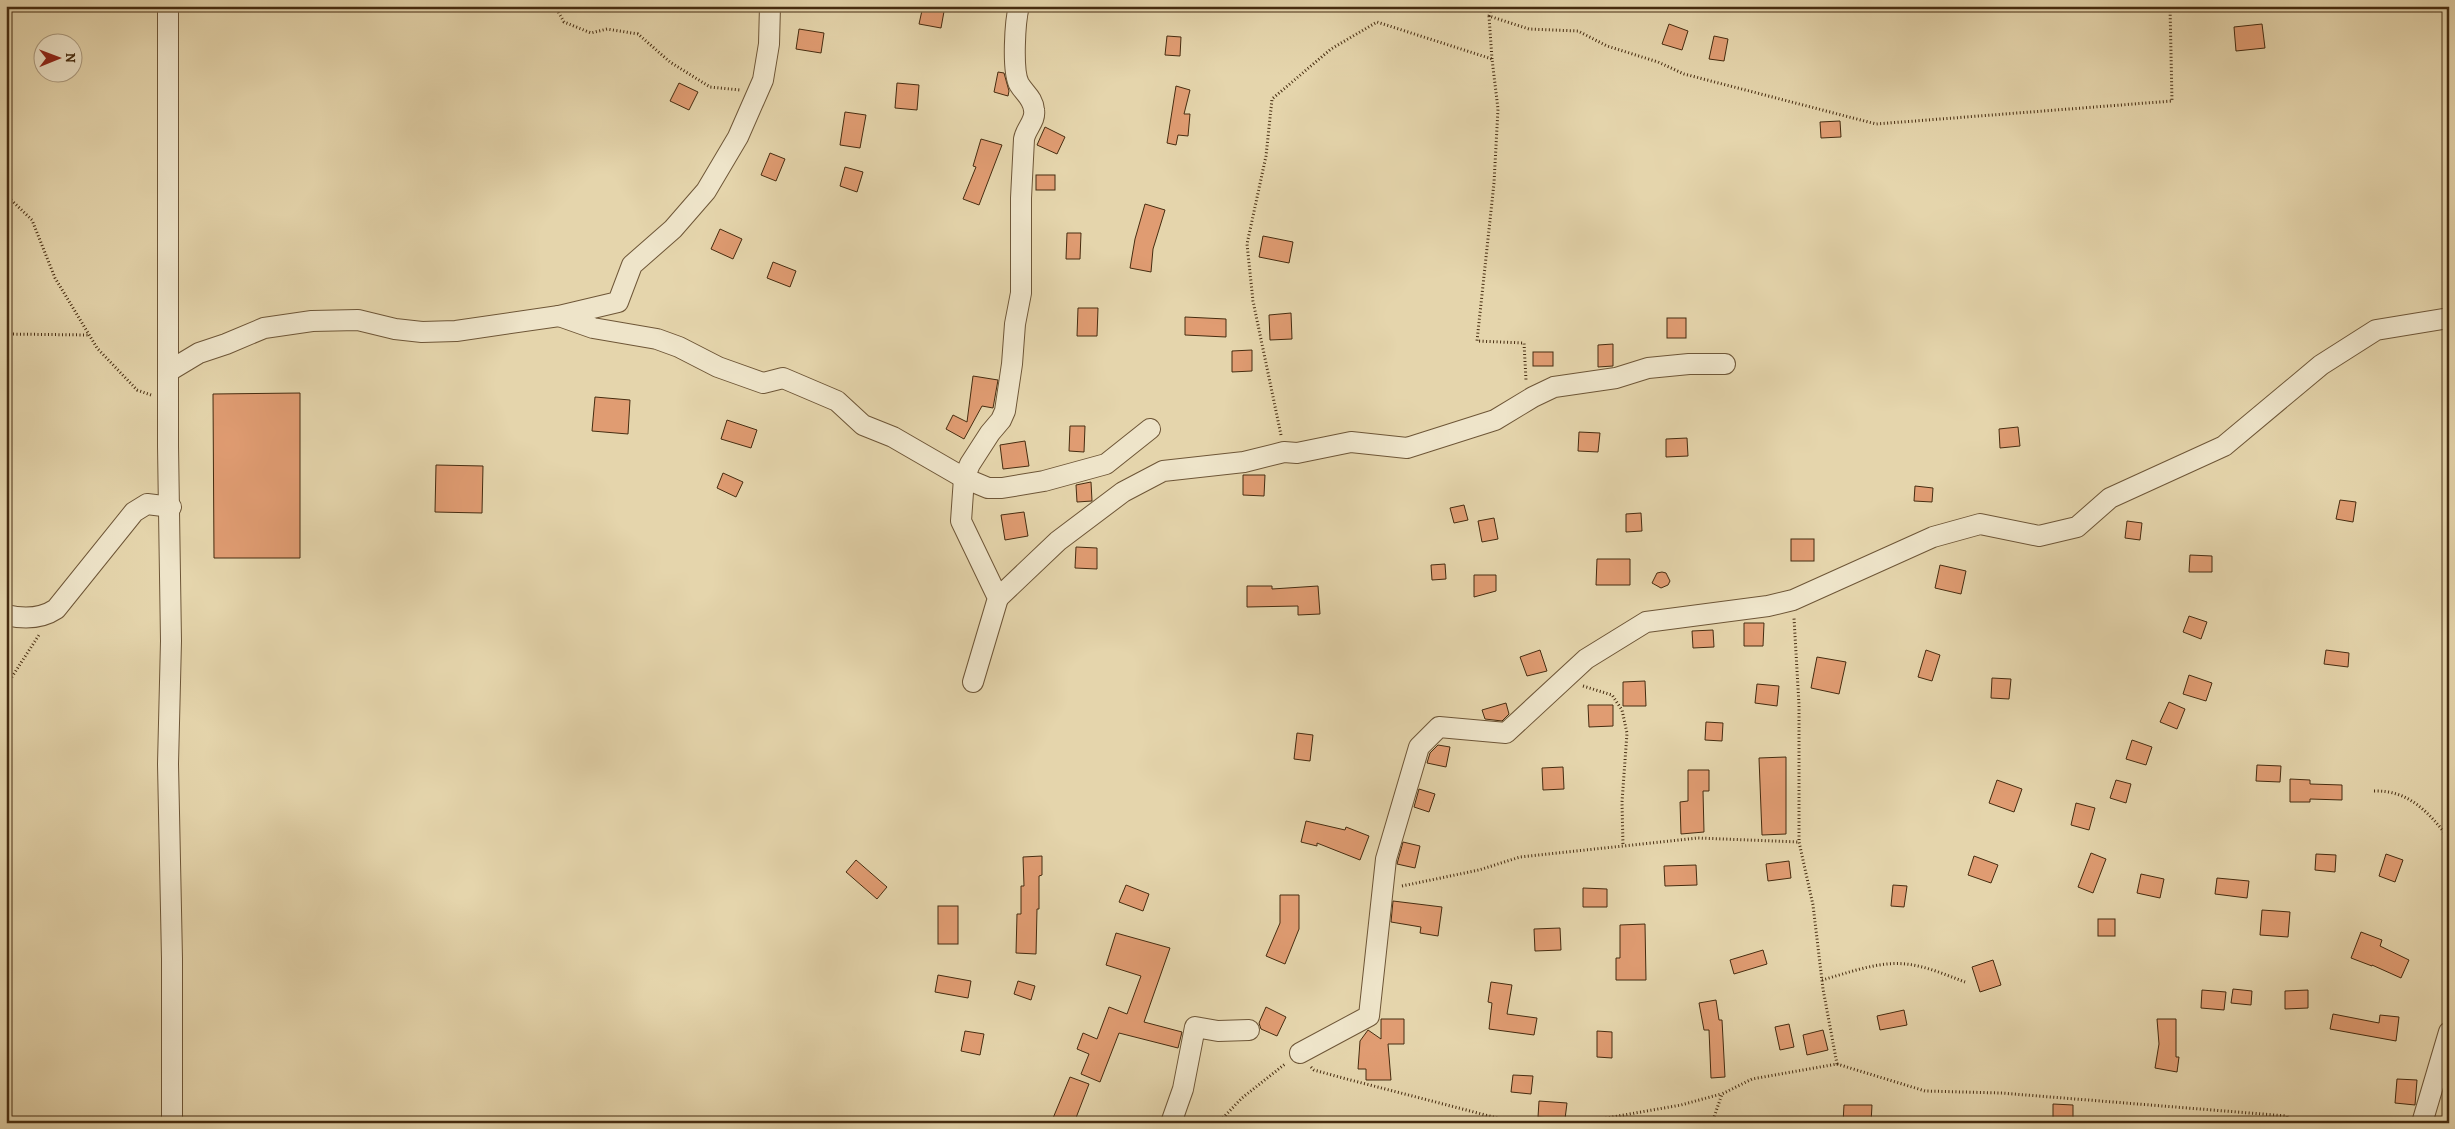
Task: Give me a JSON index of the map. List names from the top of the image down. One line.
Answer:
{"north":"right"}
